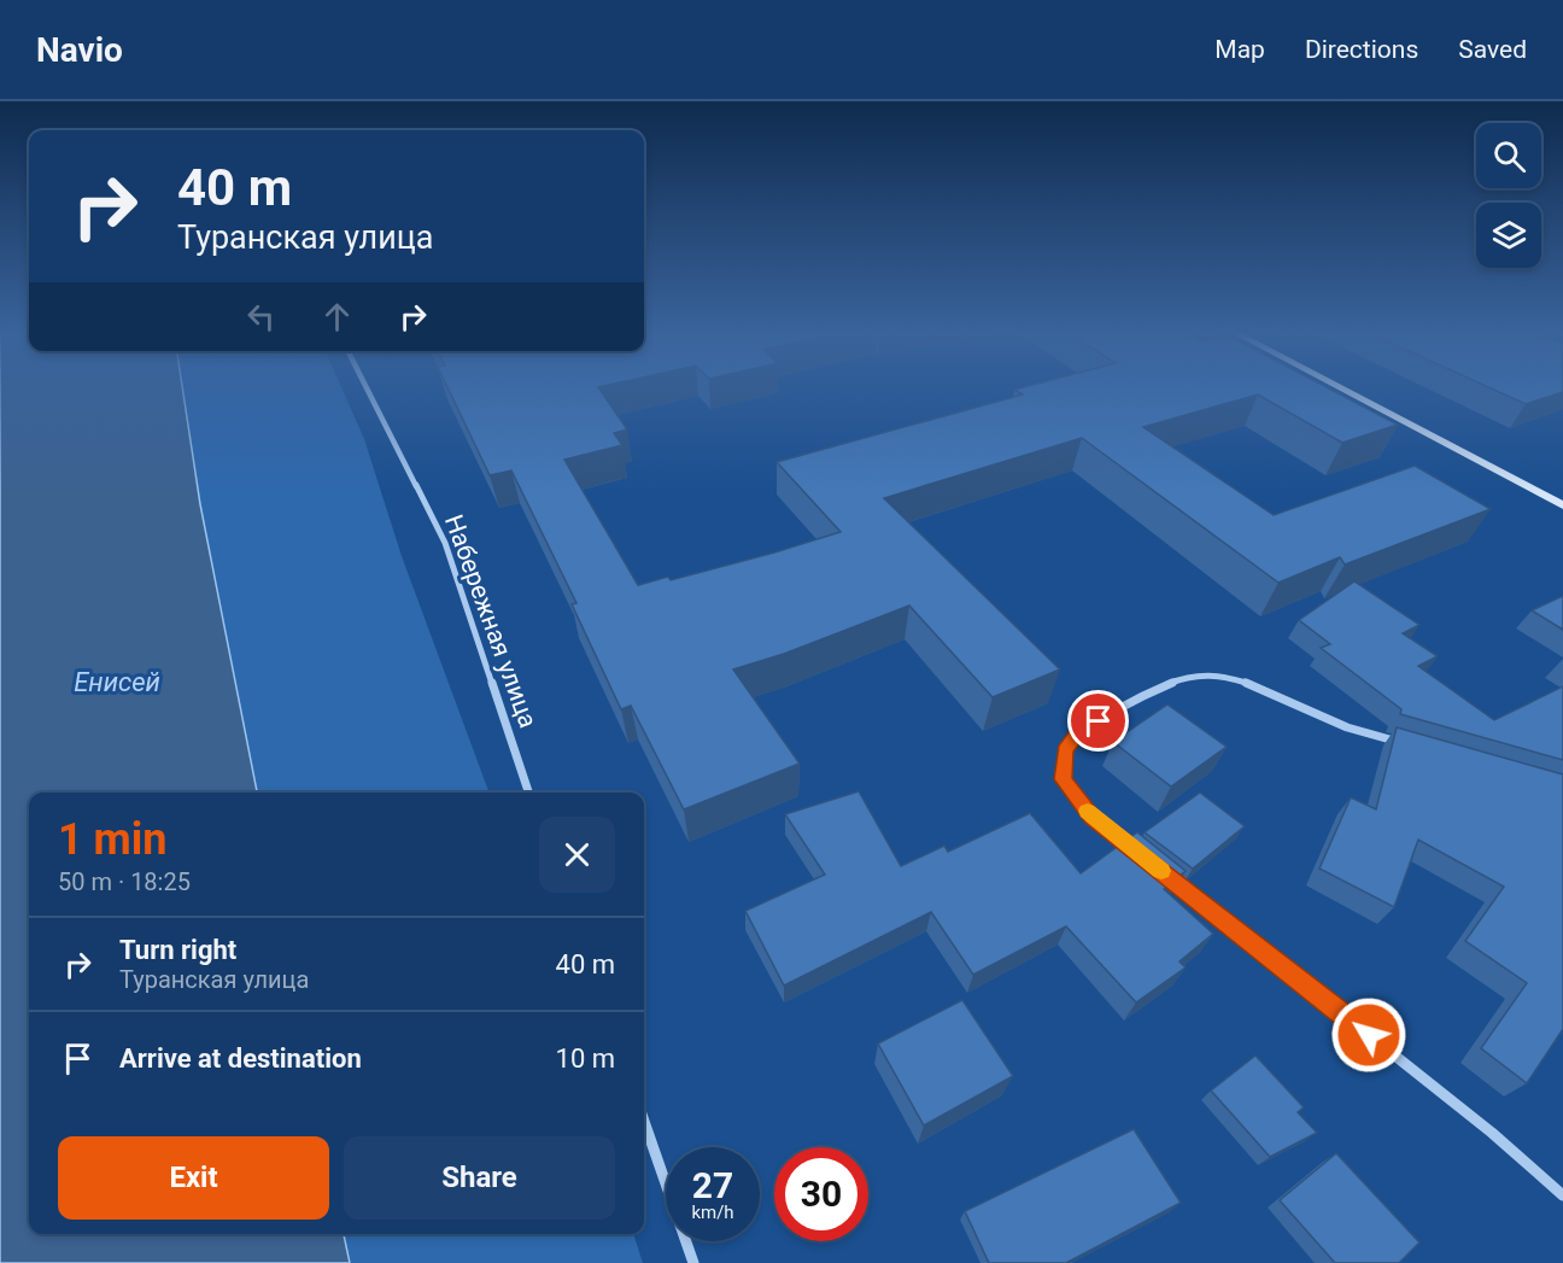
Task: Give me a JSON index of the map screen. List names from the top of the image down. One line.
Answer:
{"streets":{"street":["Набережная улица"]},"water":["Енисей"],"page":{"header":"Navio","nav":["Map","Directions","Saved"],"turn":["40 m","Туранская улица"],"heading":["1 min","50 m · 18:25"],"list":[{"name":"Turn right","note":"Туранская улица","value":"40 m"},{"name":"Arrive at destination","value":"10 m"}],"buttons":["Exit","Share"],"speed":"27 km/h","limit":"30"}}
